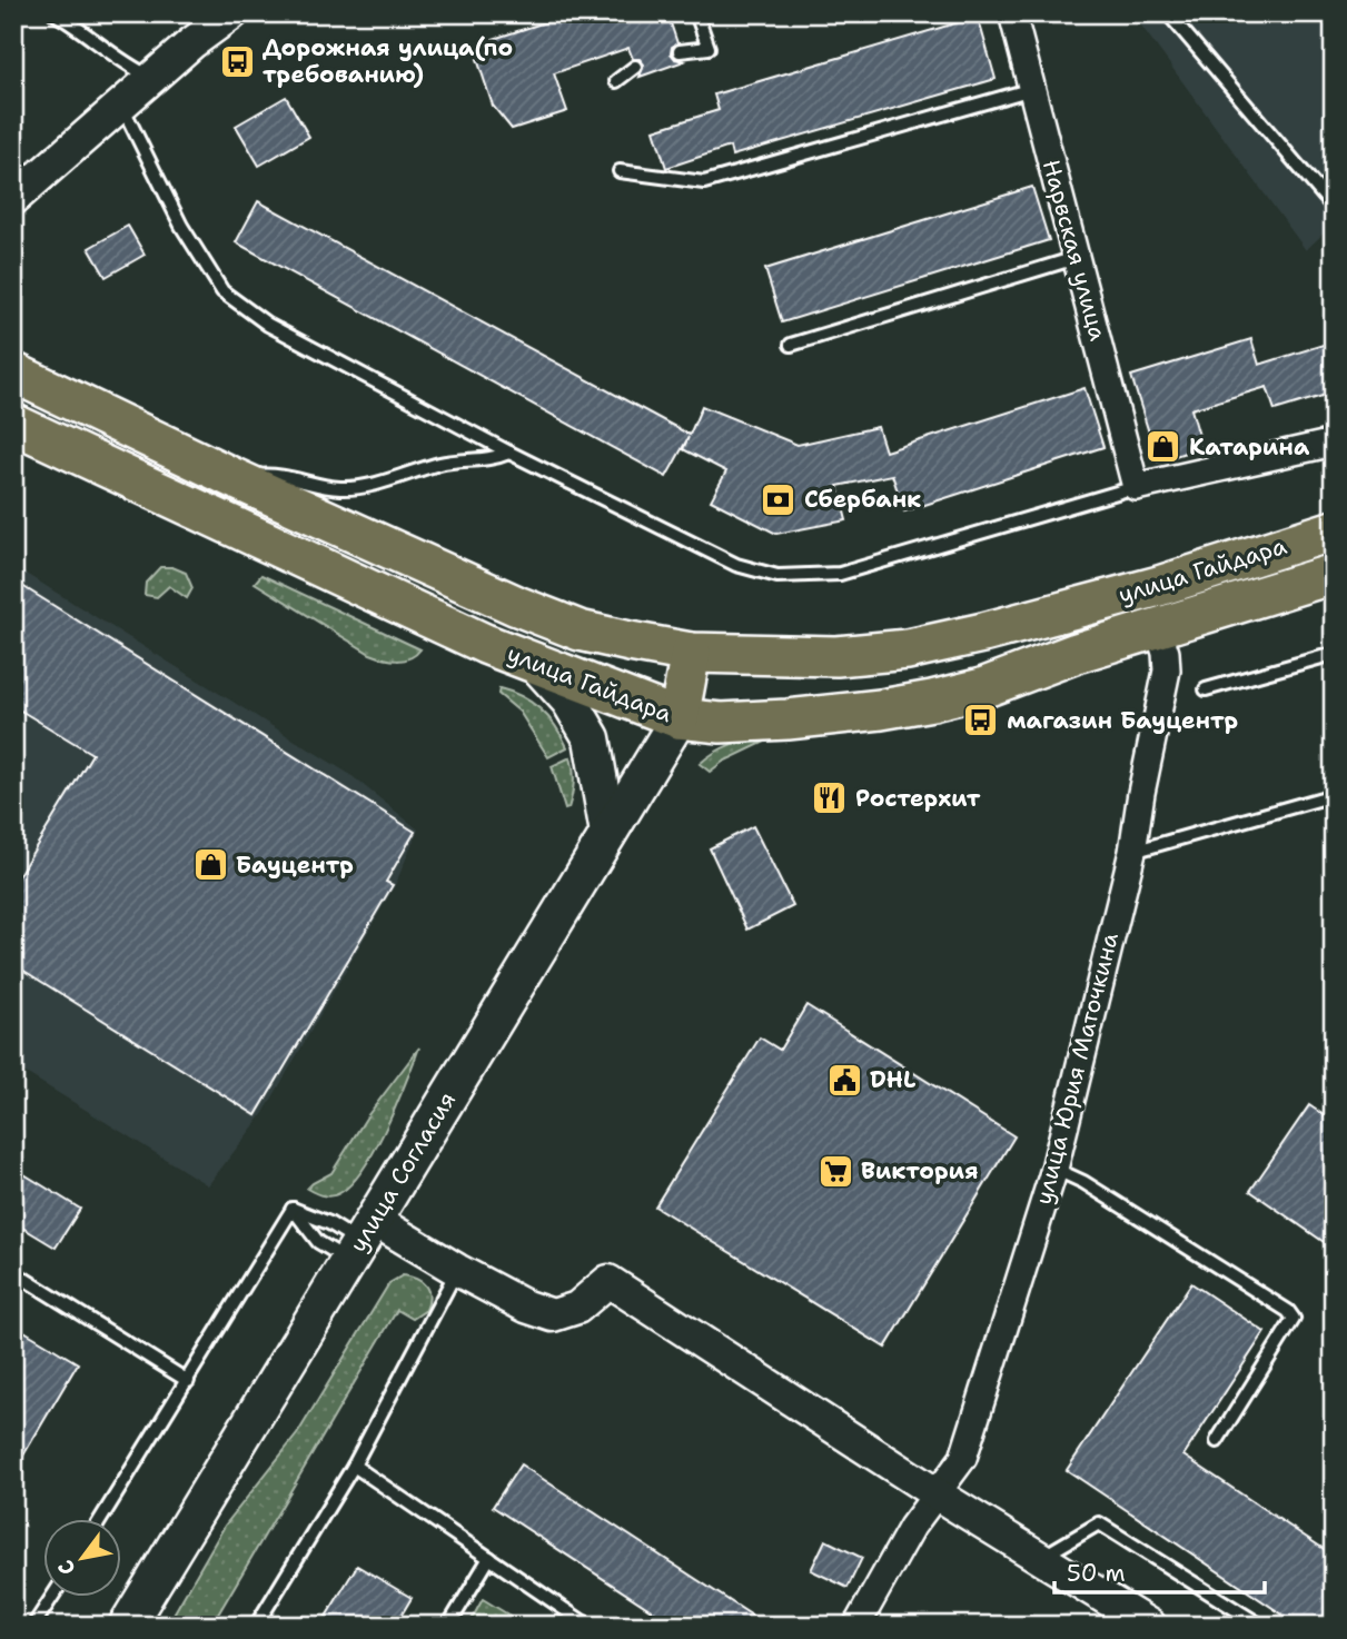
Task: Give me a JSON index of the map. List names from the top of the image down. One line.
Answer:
{"streets":{"main road":["улица Гайдара","улица Согласия"],"street":["Нарвская улица","улица Юрия Маточкина"]},"crossings":[["улица Гайдара","улица Юрия Маточкина"],["улица Гайдара","улица Согласия"]],"places":{"bus stop":["Дорожная улица(по требованию)","магазин Бауцентр"],"shop":["Катарина","Бауцентр"],"bank":["Сбербанк"],"restaurant":["Ростерхит"],"public building":["DHL"],"supermarket":["Виктория"]},"scale_bar":"50 m","north":"bottom left"}
